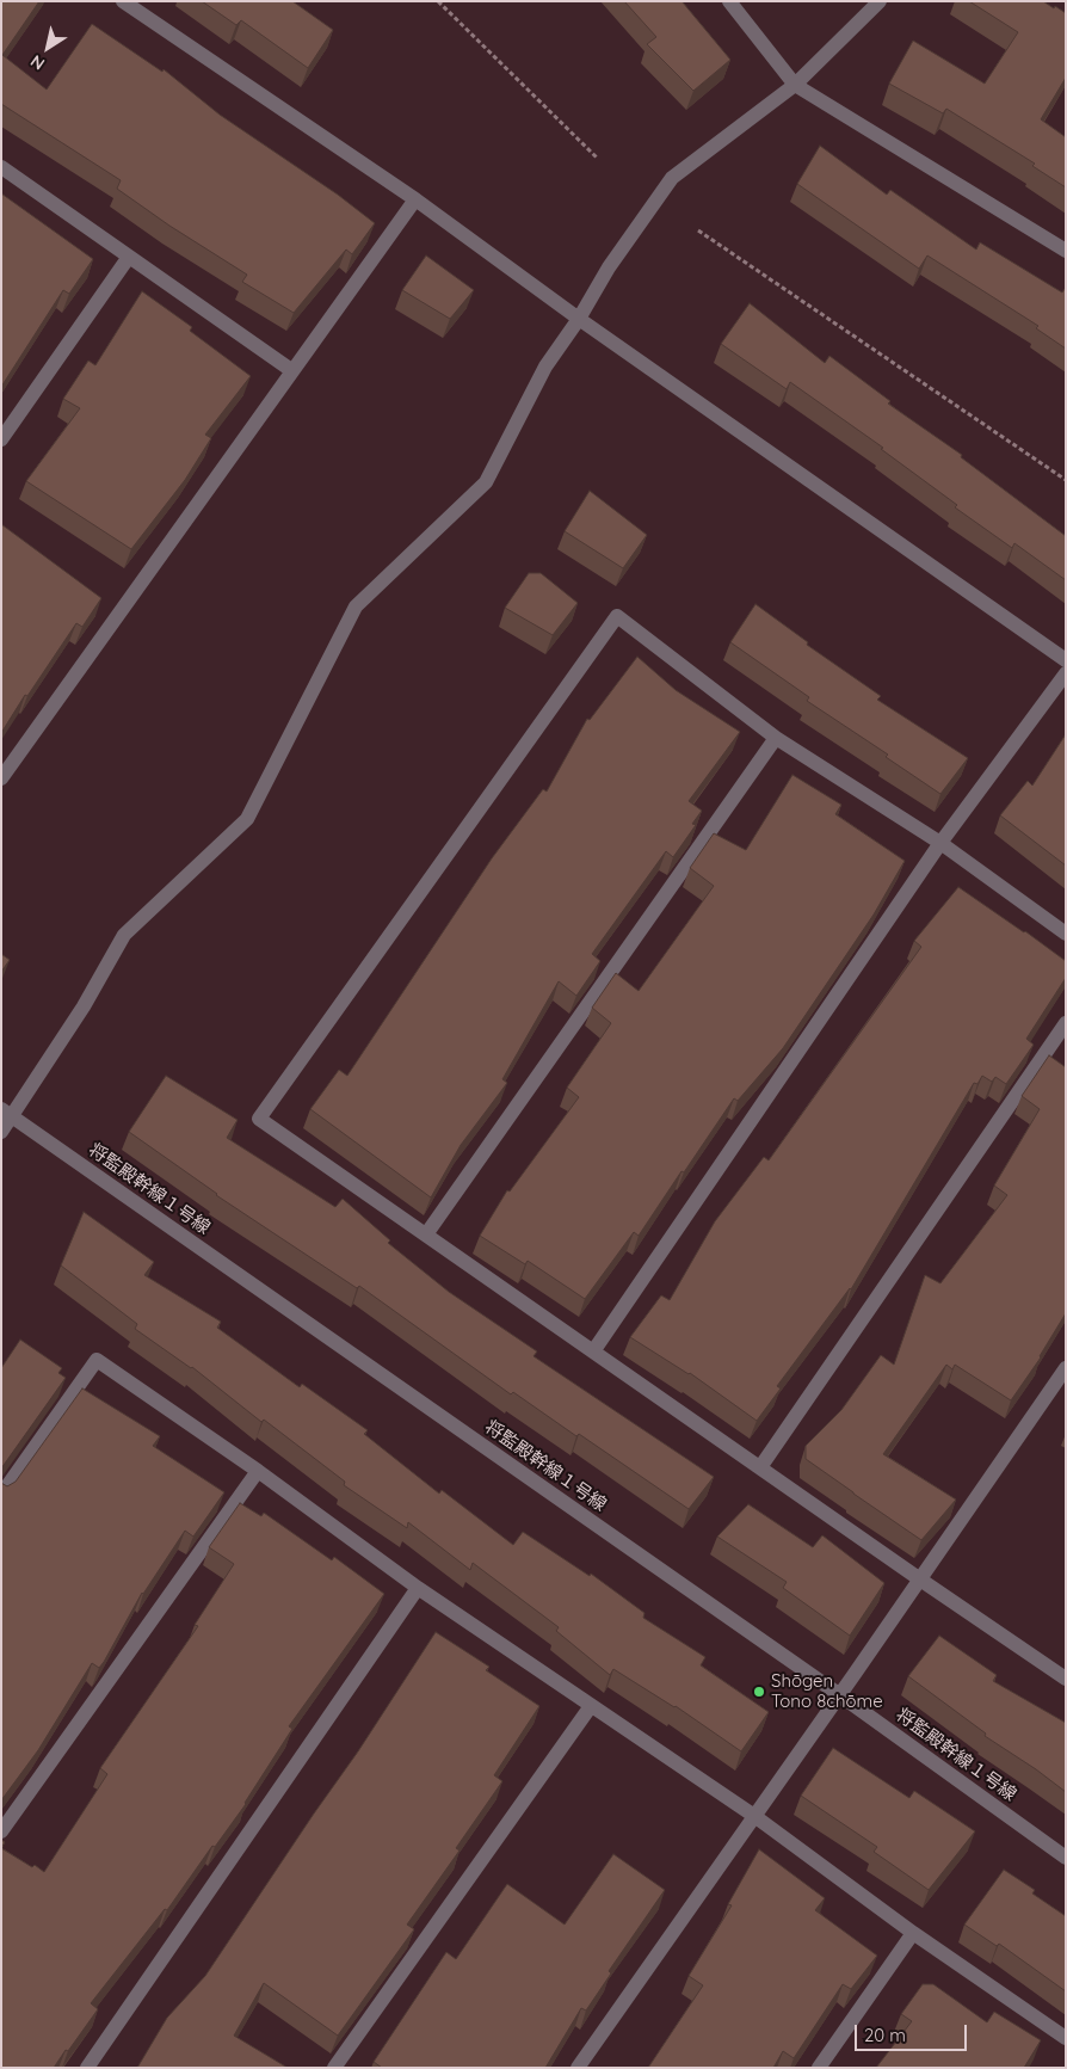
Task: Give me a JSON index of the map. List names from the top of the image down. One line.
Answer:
{"streets":{"street":["将監殿幹線１号線"]},"places":["Shōgen Tono 8chōme"],"scale_bar":"20 m","north":"bottom left"}
